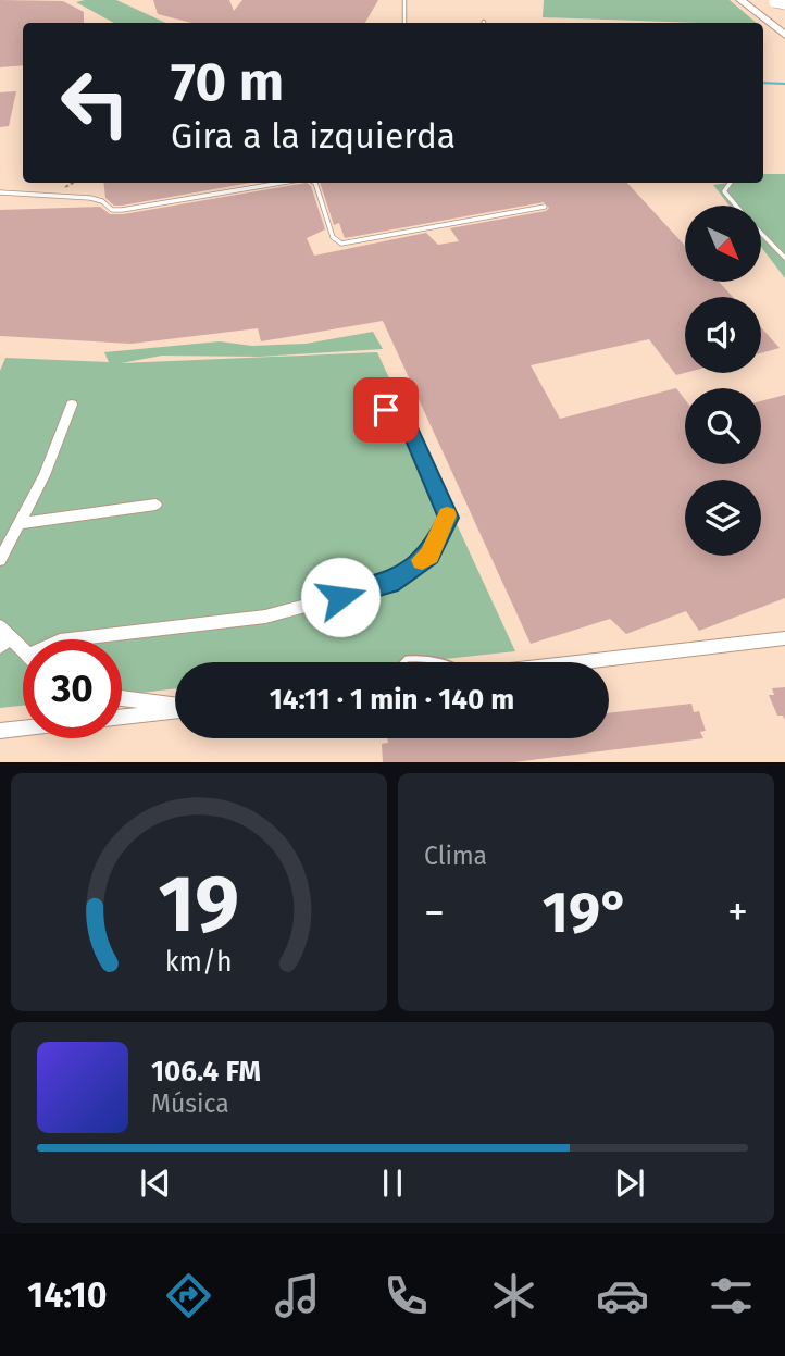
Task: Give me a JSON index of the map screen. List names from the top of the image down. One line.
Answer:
{"north":"bottom right","page":{"turn":["70 m","Gira a la izquierda"],"limit":"30","trip":"14:11 · 1 min · 140 m","tile":"Clima","heat":["−","19°","+"],"song":["106.4 FM","Música"],"tabs":"14:10","gauge":["19","km/h"]}}
